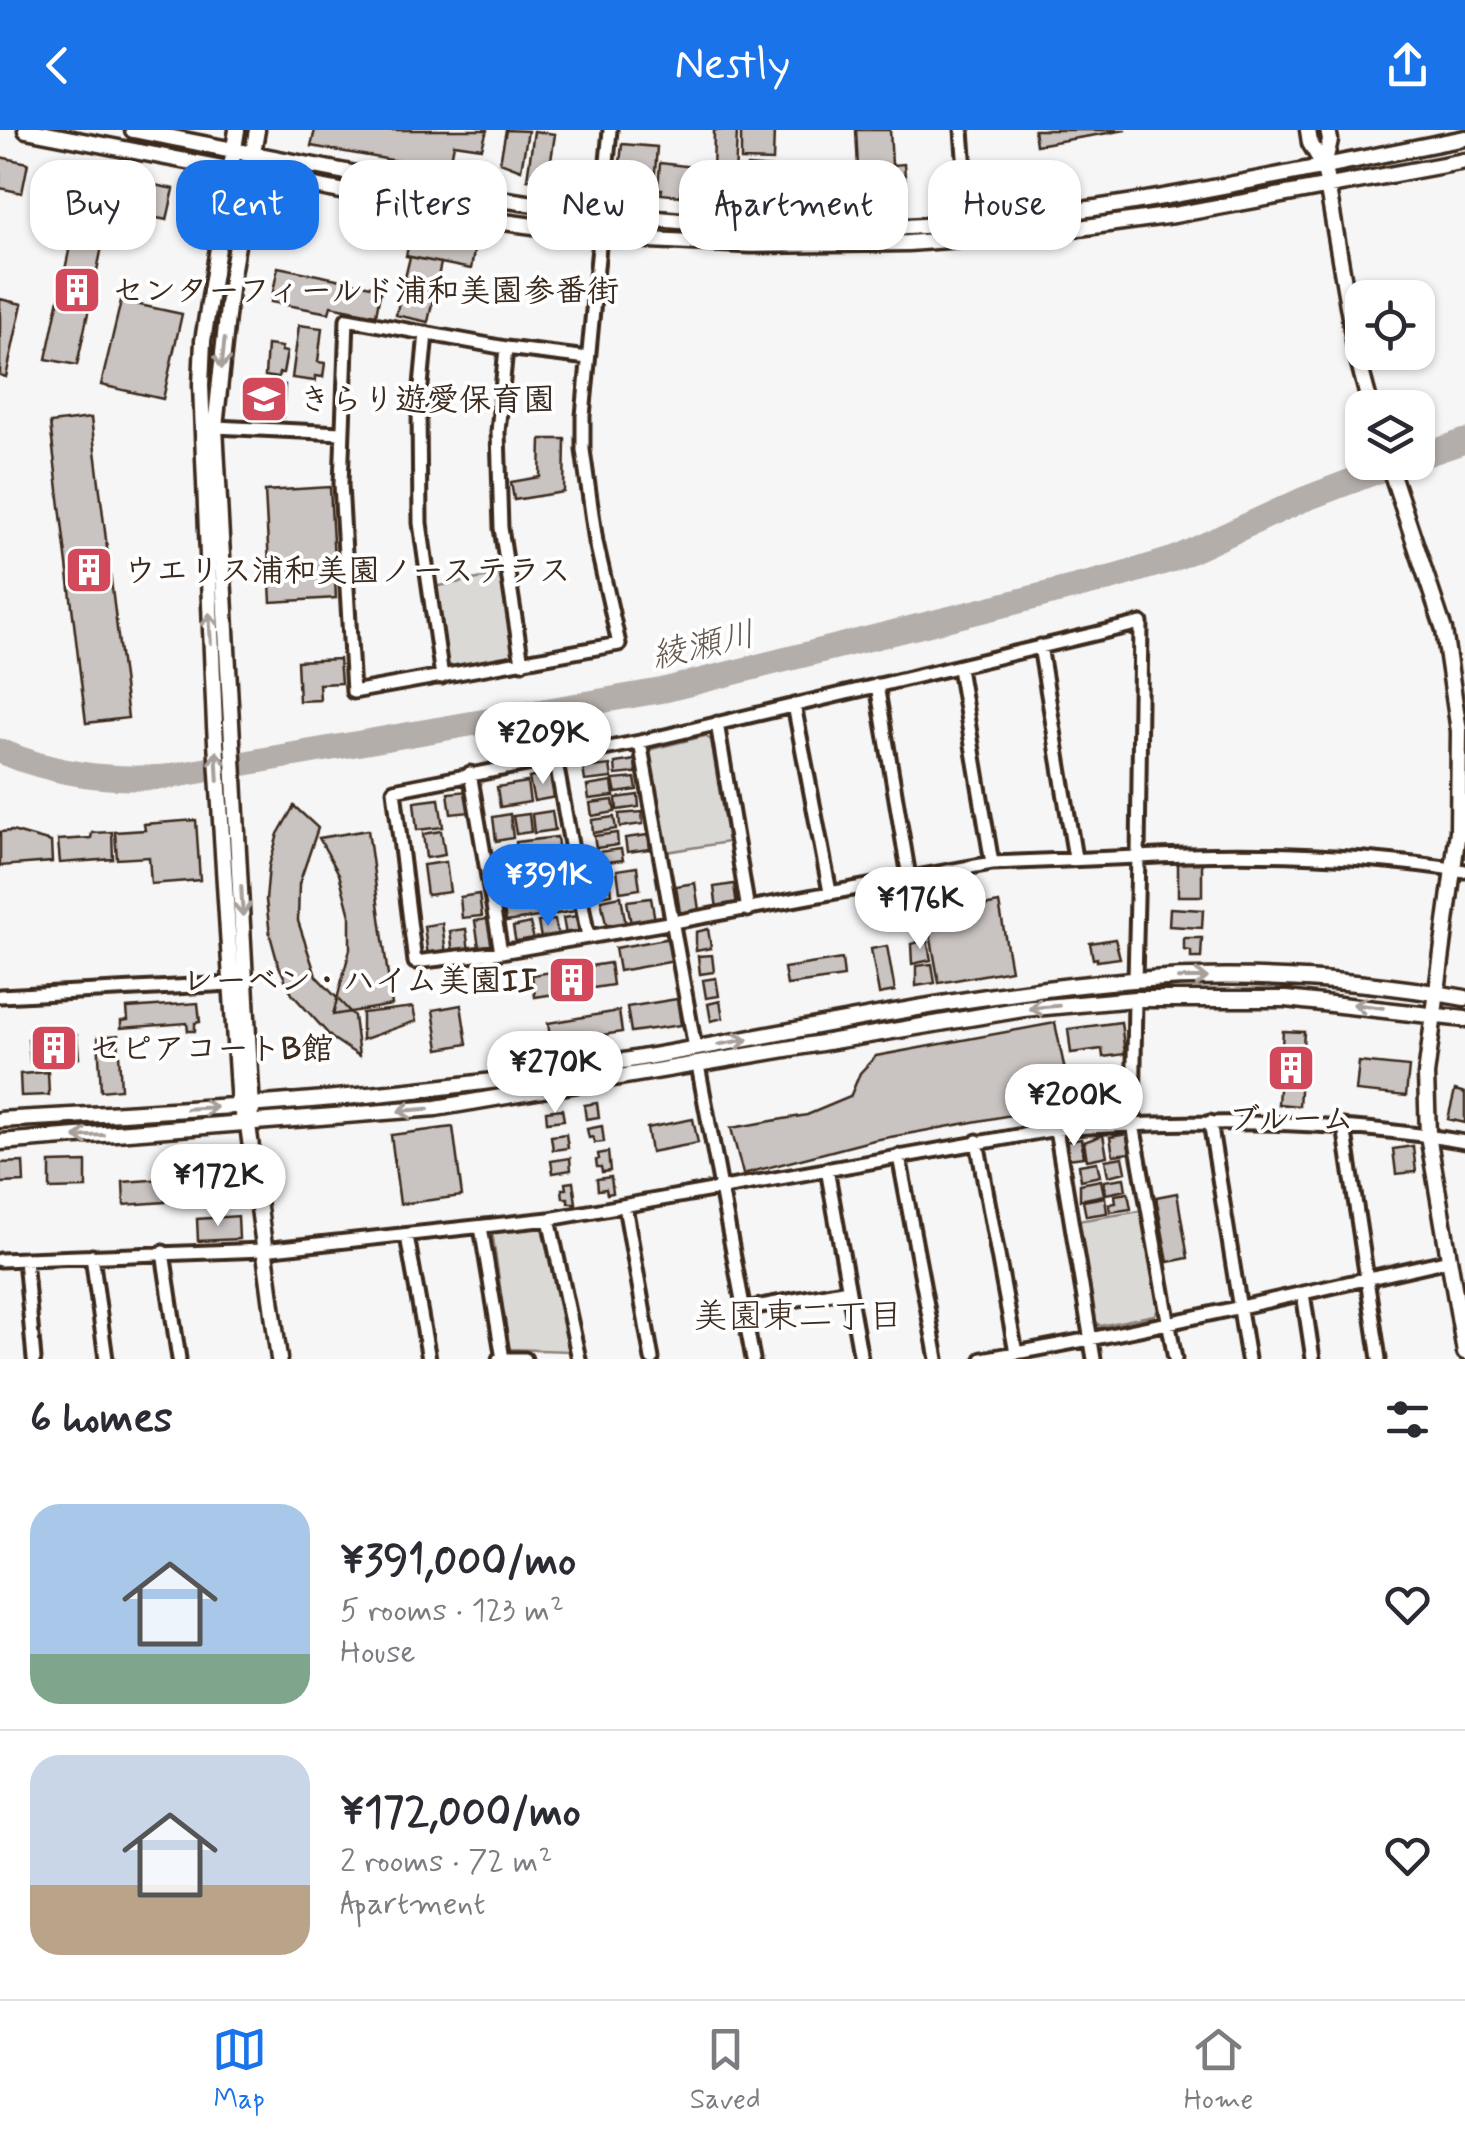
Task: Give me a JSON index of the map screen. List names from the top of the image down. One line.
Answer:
{"districts":["美園東二丁目"],"water":["綾瀬川"],"places":{"building":["センターフィールド浦和美園参番街","ウエリス浦和美園ノーステラス","レーベン・ハイム美園II","セピアコートB館","ブルーム"],"school or university":["きらり遊愛保育園"]},"page":{"header":"Nestly","chip":["Buy","Rent","Filters","New","Apartment","House"],"price":["¥209K","¥391K","¥176K","¥270K","¥200K","¥172K"],"heading":"6 homes","list":[{"name":"¥391,000/mo","note":"5 rooms · 123 m² · House"},{"name":"¥172,000/mo","note":"2 rooms · 72 m² · Apartment"}],"tabs":["Map","Saved","Home"]}}
